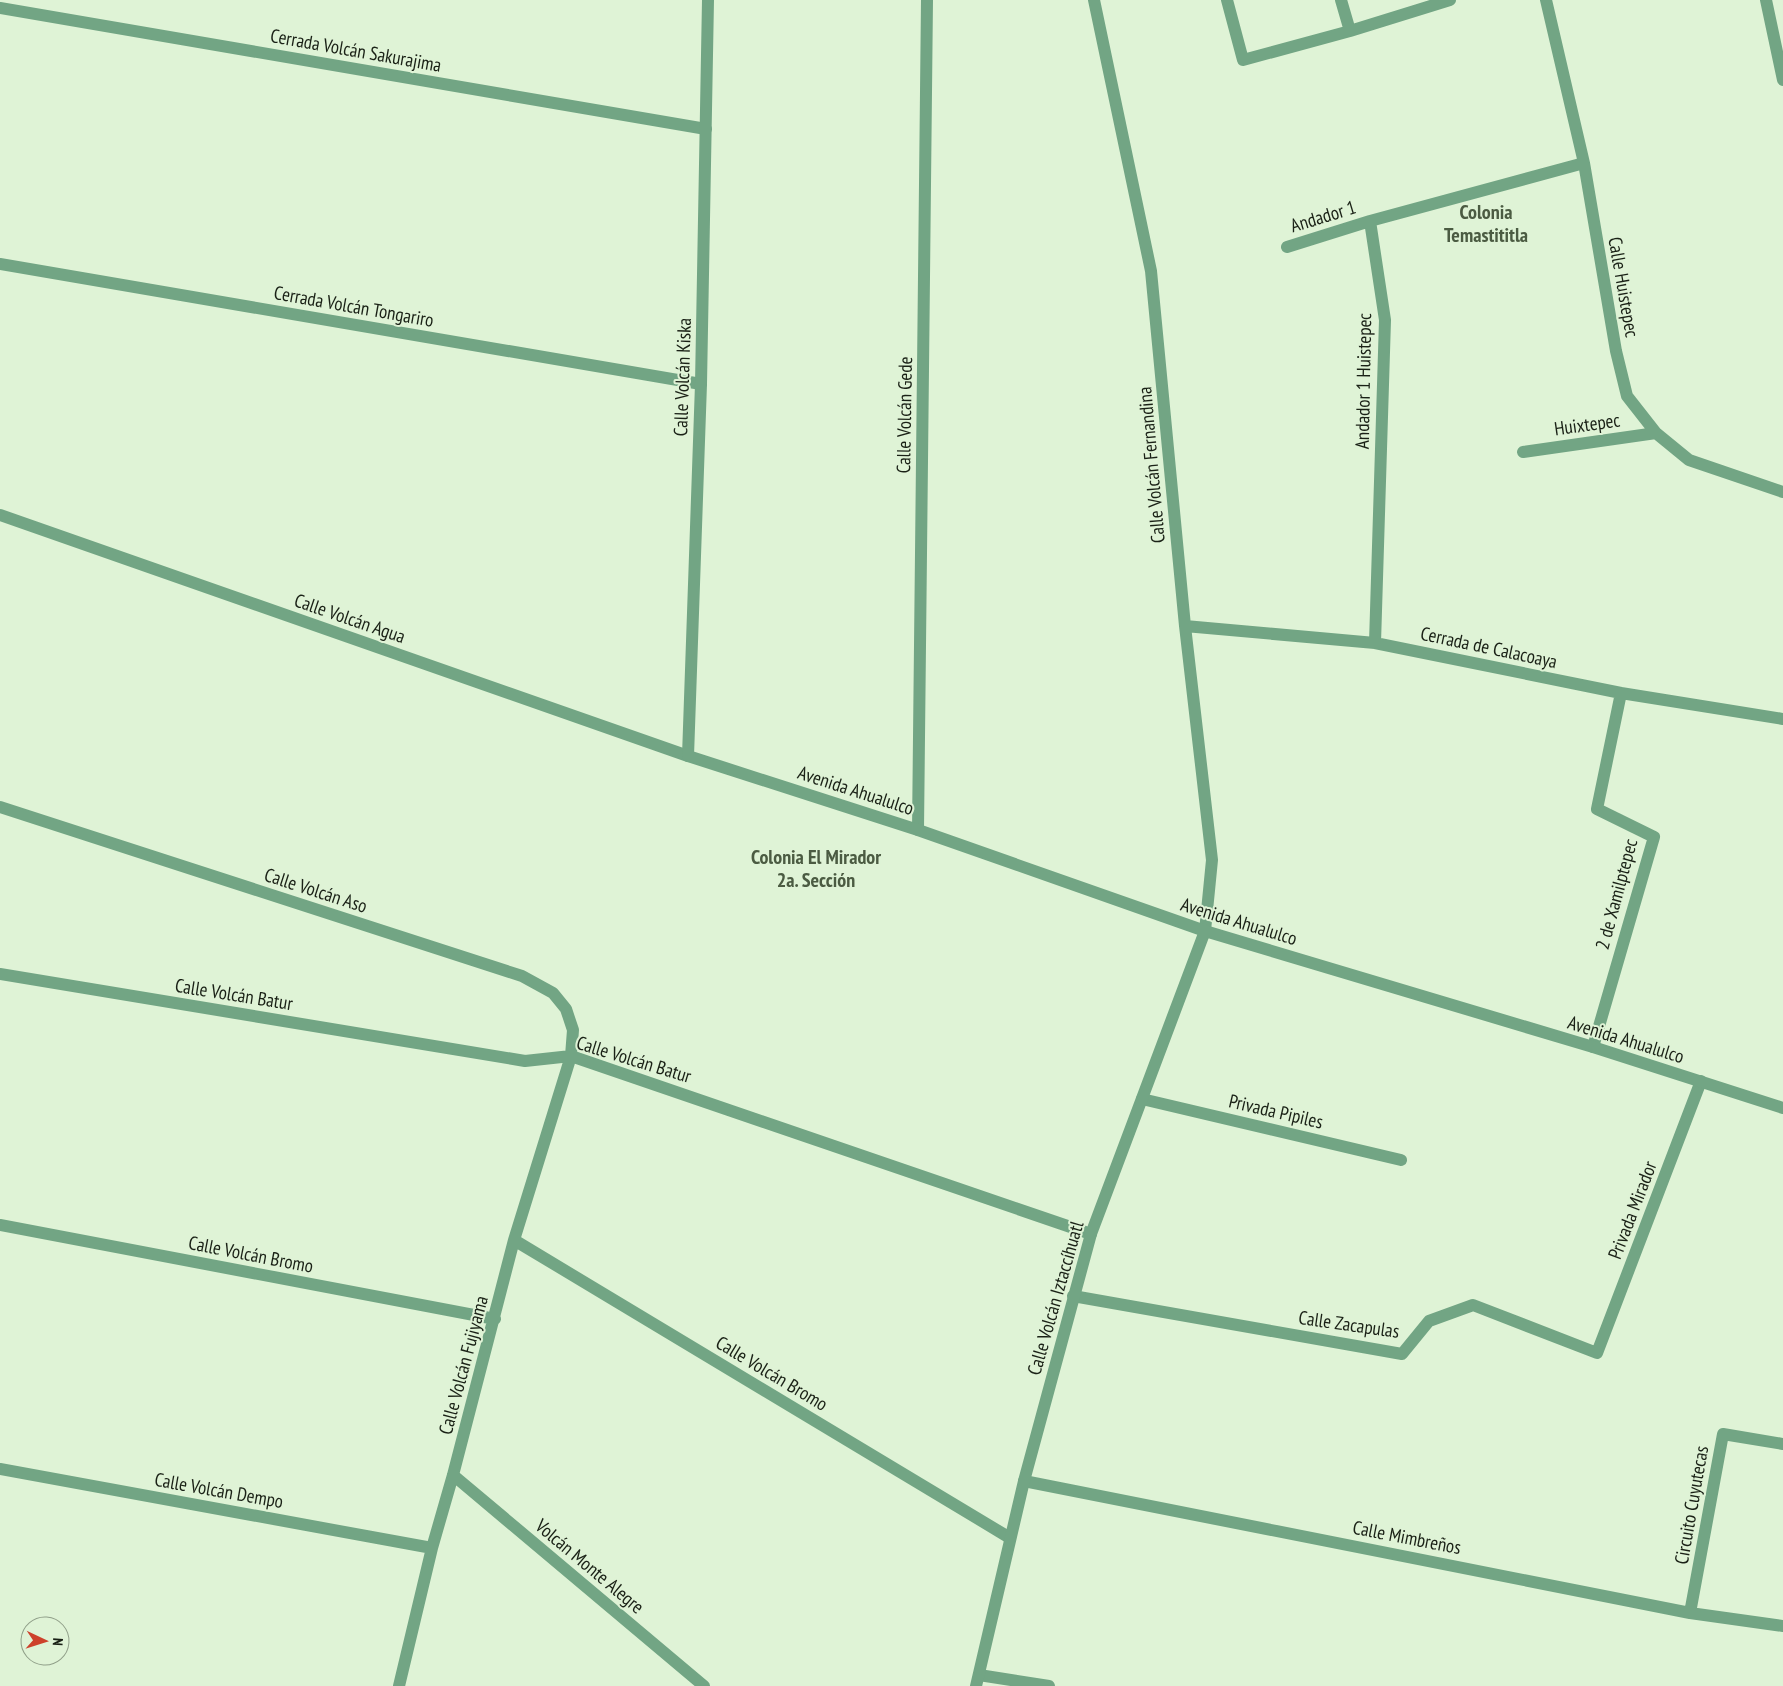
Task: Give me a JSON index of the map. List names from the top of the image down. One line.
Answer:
{"streets":{"street":["Cerrada Volcán Sakurajima","Andador 1","Calle Huistepec","Cerrada Volcán Tongariro","Calle Volcán Kiska","Andador 1 Huistepec","Calle Volcán Gede","Huixtepec","Calle Volcán Fernandina","Calle Volcán Agua","Cerrada de Calacoaya","Avenida Ahualulco","Calle Volcán Aso","2 de Xamilptepec","Calle Volcán Batur","Privada Pipiles","Privada Mirador","Calle Volcán Bromo","Calle Volcán Iztaccíhuatl","Calle Zacapulas","Calle Volcán Fujiyama","Calle Volcán Dempo","Circuito Cuyutecas","Calle Mimbreños","Volcán Monte Alegre"]},"crossings":[["Cerrada Volcán Sakurajima","Calle Volcán Kiska"],["Andador 1","Andador 1 Huistepec"],["Calle Huistepec","Huixtepec"],["Cerrada Volcán Tongariro","Calle Volcán Kiska"],["Calle Volcán Kiska","Calle Volcán Agua"],["Calle Volcán Kiska","Avenida Ahualulco"],["Andador 1 Huistepec","Cerrada de Calacoaya"],["Calle Volcán Gede","Avenida Ahualulco"],["Calle Volcán Fernandina","Cerrada de Calacoaya"],["Calle Volcán Fernandina","Avenida Ahualulco"],["Calle Volcán Fernandina","Calle Volcán Iztaccíhuatl"],["Calle Volcán Agua","Avenida Ahualulco"],["Cerrada de Calacoaya","2 de Xamilptepec"],["Avenida Ahualulco","2 de Xamilptepec"],["Avenida Ahualulco","Privada Mirador"],["Avenida Ahualulco","Calle Volcán Iztaccíhuatl"],["Calle Volcán Aso","Calle Volcán Batur"],["Calle Volcán Aso","Calle Volcán Fujiyama"],["Calle Volcán Batur","Calle Volcán Iztaccíhuatl"],["Calle Volcán Batur","Calle Volcán Fujiyama"],["Privada Pipiles","Calle Volcán Iztaccíhuatl"],["Privada Mirador","Calle Zacapulas"],["Calle Volcán Bromo","Calle Volcán Iztaccíhuatl"],["Calle Volcán Bromo","Calle Volcán Fujiyama"],["Calle Volcán Iztaccíhuatl","Calle Zacapulas"],["Calle Volcán Iztaccíhuatl","Calle Mimbreños"],["Calle Volcán Fujiyama","Calle Volcán Dempo"],["Calle Volcán Fujiyama","Volcán Monte Alegre"],["Circuito Cuyutecas","Calle Mimbreños"]],"districts":["Colonia Temastititla","Colonia El Mirador 2a. Sección"],"north":"right"}
